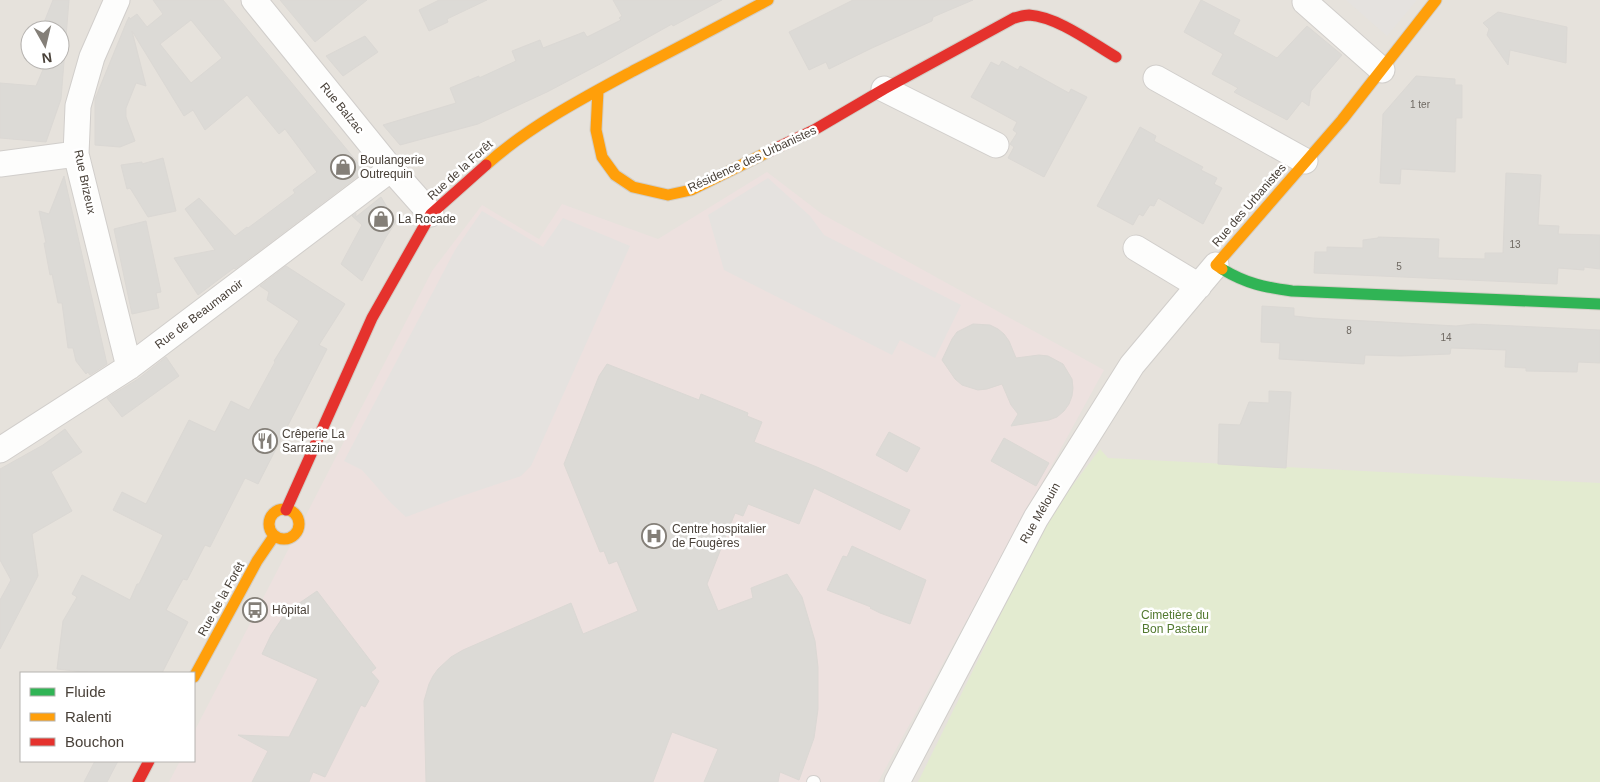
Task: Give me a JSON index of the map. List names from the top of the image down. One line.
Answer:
{"streets":{"street":["Rue Balzac","Résidence des Urbanistes","Rue de la Forêt","Rue Brizeux","Rue des Urbanistes","Rue de Beaumanoir","Rue Mélouin"]},"crossings":[["Rue Balzac","Rue de la Forêt"],["Rue Balzac","Rue de Beaumanoir"],["Résidence des Urbanistes","Rue de la Forêt"],["Rue Brizeux","Rue de Beaumanoir"],["Rue des Urbanistes","Rue Mélouin"]],"parks":["Cimetière du Bon Pasteur"],"places":{"shop":["Boulangerie Outrequin","La Rocade"],"restaurant":["Crêperie La Sarrazine"],"hospital":["Centre hospitalier de Fougères"],"bus stop":["Hôpital"]},"house_numbers":["1 ter","13","5","8","14"],"legend":["Fluide","Ralenti","Bouchon"],"north":"bottom"}
